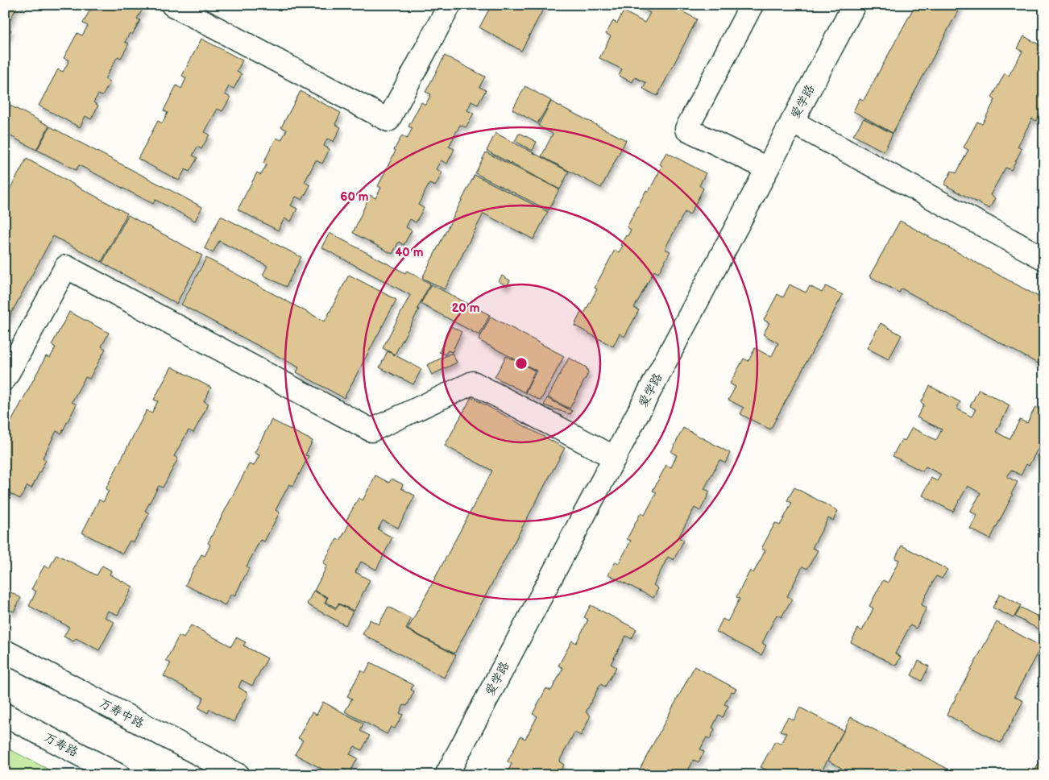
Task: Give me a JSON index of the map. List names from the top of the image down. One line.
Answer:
{"streets":{"street":["爱学路","万寿中路","万寿路"]},"rings":["60 m","40 m","20 m"]}
